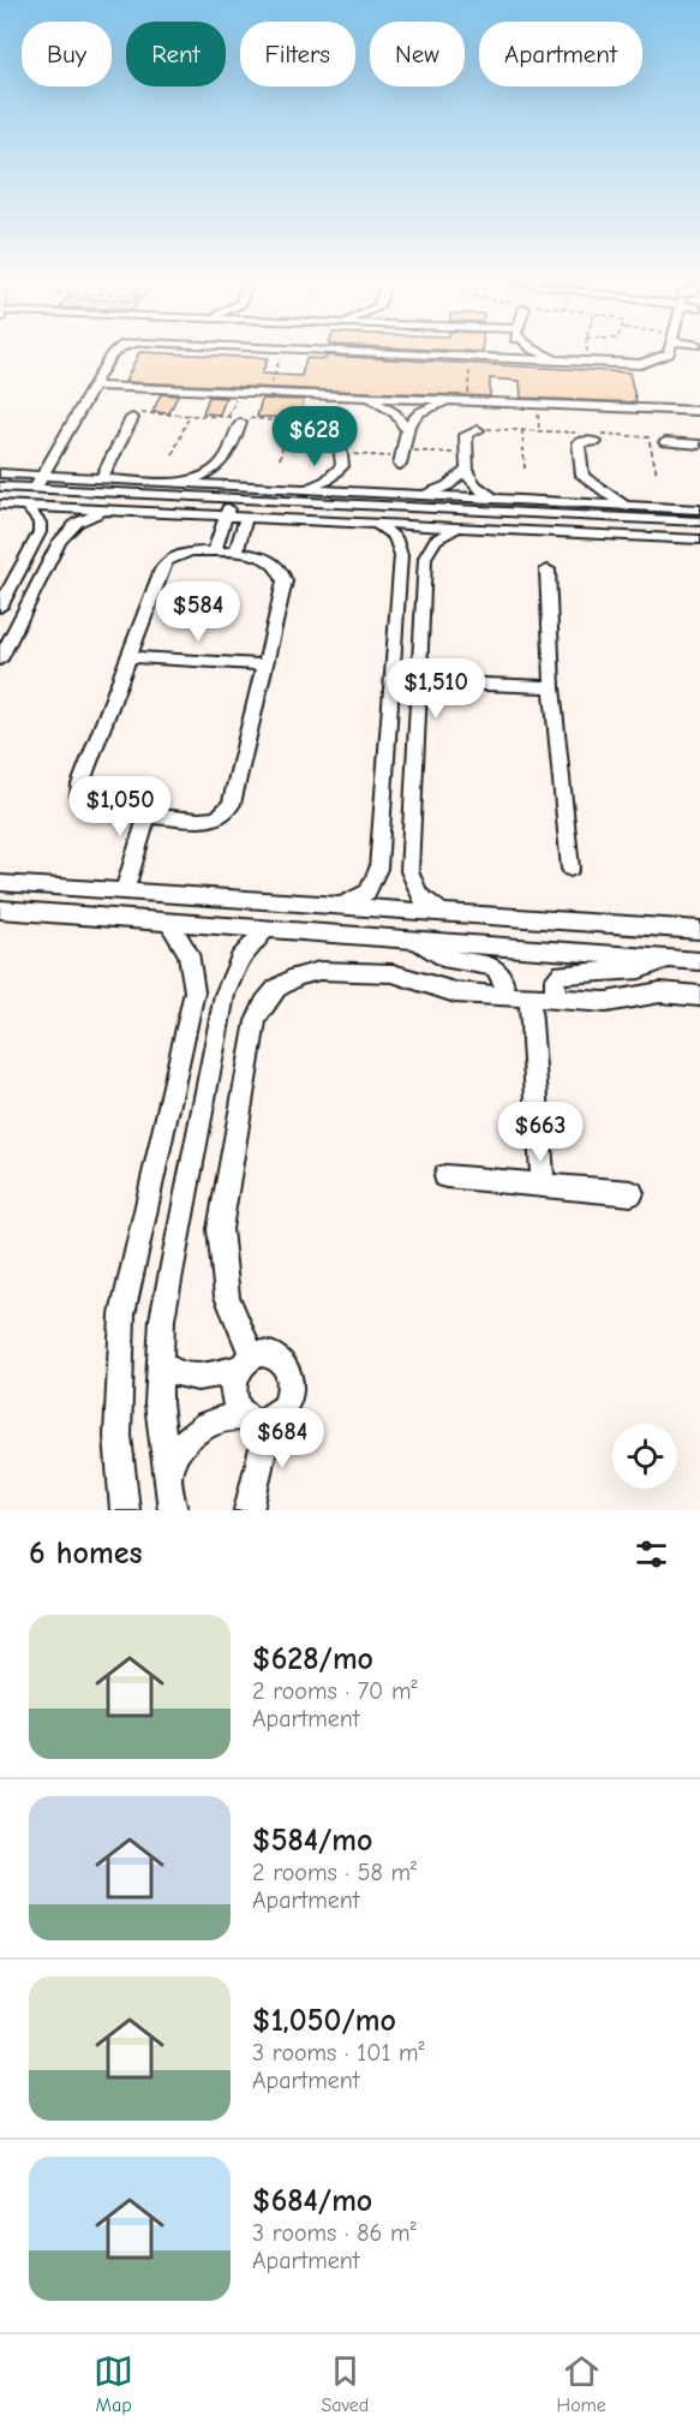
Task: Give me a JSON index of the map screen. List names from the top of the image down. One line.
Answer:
{"page":{"chip":["Buy","Rent","Filters","New","Apartment"],"price":["$628","$584","$1,510","$1,050","$663","$684"],"heading":"6 homes","list":[{"name":"$628/mo","note":"2 rooms · 70 m² · Apartment"},{"name":"$584/mo","note":"2 rooms · 58 m² · Apartment"},{"name":"$1,050/mo","note":"3 rooms · 101 m² · Apartment"},{"name":"$684/mo","note":"3 rooms · 86 m² · Apartment"}],"tabs":["Map","Saved","Home"]}}
